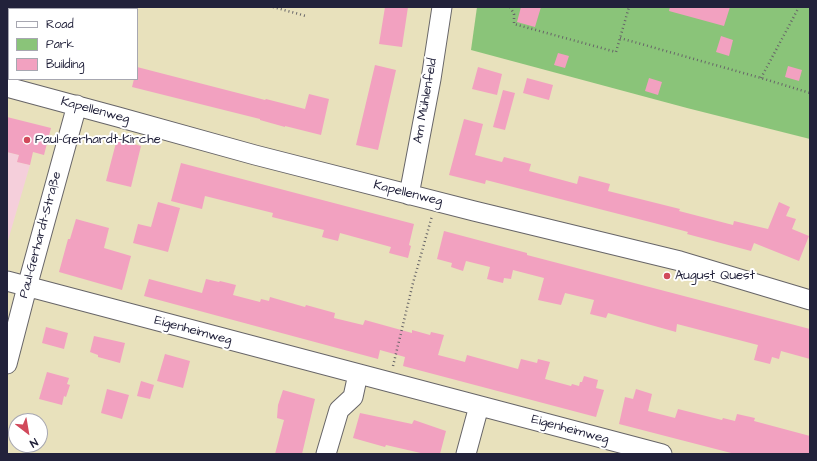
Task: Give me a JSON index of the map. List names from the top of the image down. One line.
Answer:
{"streets":{"street":["Am Mühlenfeld","Kapellenweg","Paul-Gerhardt-Straße","Eigenheimweg"]},"crossings":[["Am Mühlenfeld","Kapellenweg"],["Kapellenweg","Paul-Gerhardt-Straße"],["Paul-Gerhardt-Straße","Eigenheimweg"]],"places":["Paul-Gerhardt-Kirche","August Quest"],"legend":["Road","Park","Building"],"north":"bottom right"}
